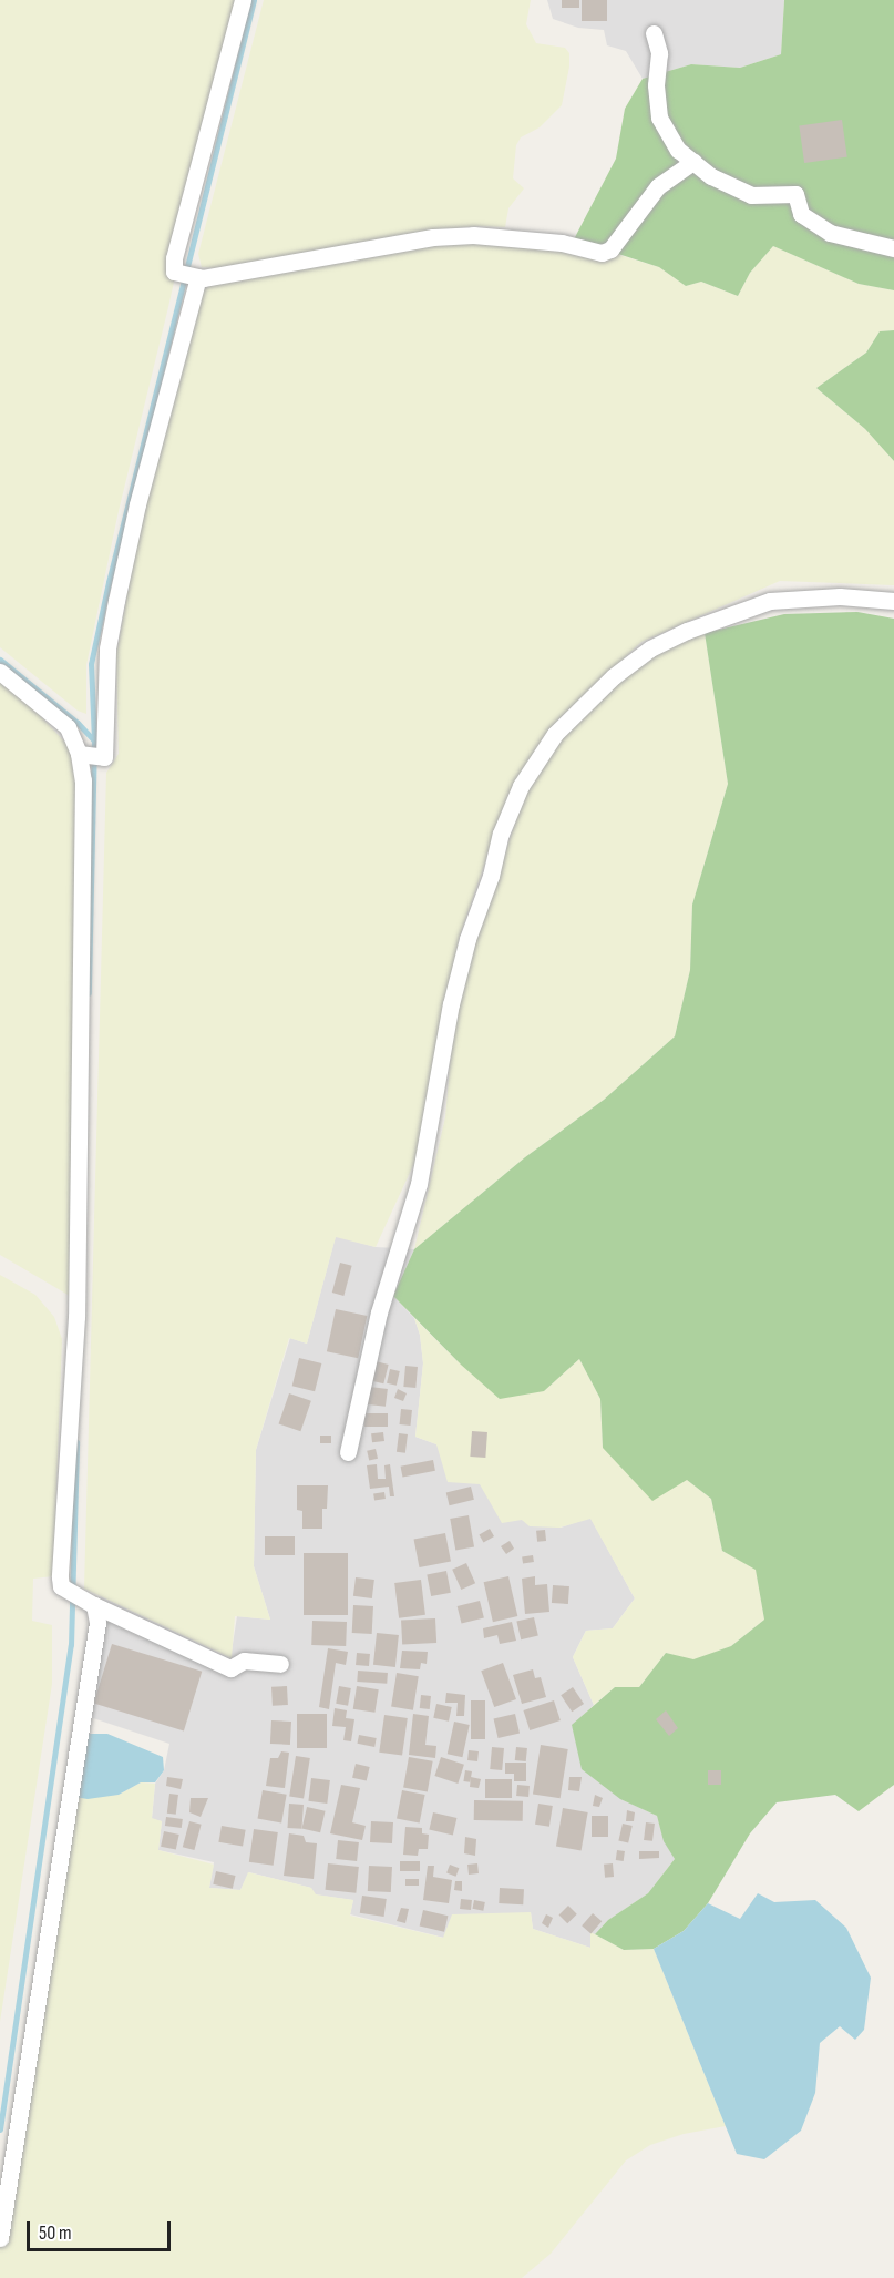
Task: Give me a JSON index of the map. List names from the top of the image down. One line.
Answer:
{"scale_bar":"50 m"}
